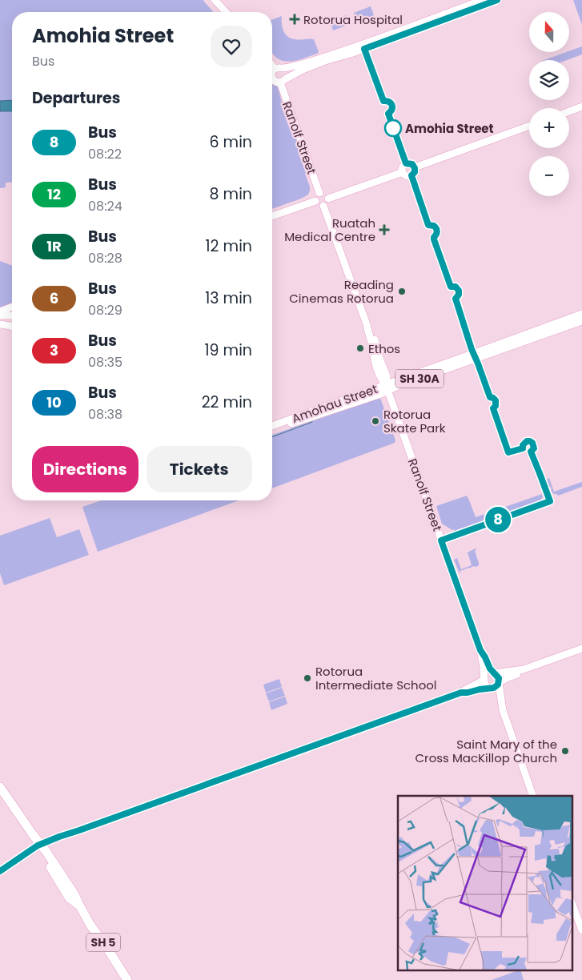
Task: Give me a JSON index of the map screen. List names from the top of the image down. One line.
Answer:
{"streets":{"highway":["SH 5"],"main road":["Ranolf Street","SH 30A","Amohau Street"]},"crossings":[["Ranolf Street","Amohau Street"]],"places":{"health":["Rotorua Hospital","Ruatah Medical Centre"],"other":["Amohia Street","Reading Cinemas Rotorua","Ethos","Rotorua Skate Park","Rotorua Intermediate School","Saint Mary of the Cross MacKillop Church"]},"lines":["bus line 8"],"north":"top","page":{"on_map":"8","map_buttons":["+","−"],"heading":[["Amohia Street","Bus"],"Departures"],"list":[{"mark":"8","name":"Bus","note":"08:22","value":"6 min"},{"mark":"12","name":"Bus","note":"08:24","value":"8 min"},{"mark":"1R","name":"Bus","note":"08:28","value":"12 min"},{"mark":"6","name":"Bus","note":"08:29","value":"13 min"},{"mark":"3","name":"Bus","note":"08:35","value":"19 min"},{"mark":"10","name":"Bus","note":"08:38","value":"22 min"}],"buttons":["Directions","Tickets"]}}
